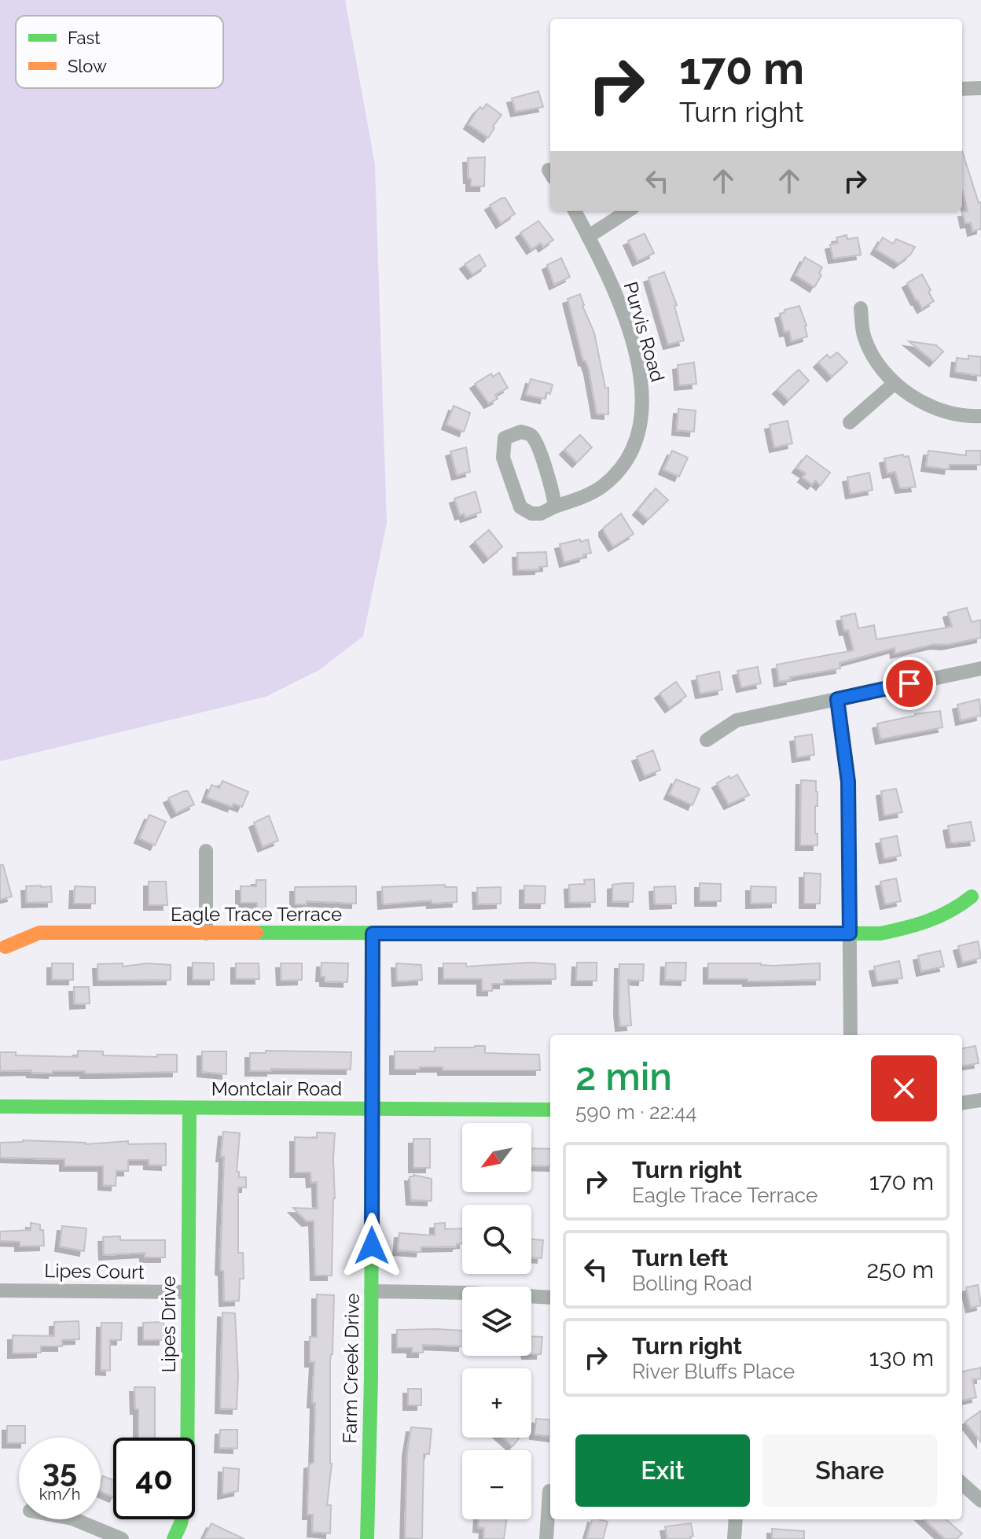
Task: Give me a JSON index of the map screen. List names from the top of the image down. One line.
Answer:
{"streets":{"street":["Purvis Road","Eagle Trace Terrace","Montclair Road","Lipes Court","Lipes Drive","Farm Creek Drive"]},"crossings":[["Eagle Trace Terrace","Farm Creek Drive"],["Montclair Road","Lipes Drive"],["Montclair Road","Farm Creek Drive"],["Lipes Court","Lipes Drive"]],"legend":["Fast","Slow"],"north":"bottom left","page":{"turn":["170 m","Turn right"],"heading":["2 min","590 m · 22:44"],"map_buttons":["+","−"],"list":[{"name":"Turn right","note":"Eagle Trace Terrace","value":"170 m"},{"name":"Turn left","note":"Bolling Road","value":"250 m"},{"name":"Turn right","note":"River Bluffs Place","value":"130 m"}],"buttons":["Exit","Share"],"speed":"35 km/h","limit":"40"}}
